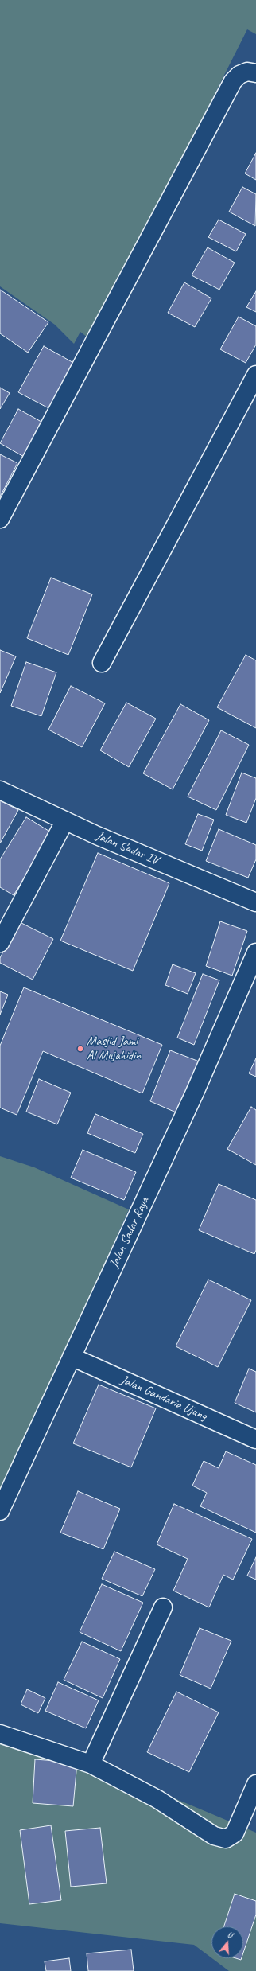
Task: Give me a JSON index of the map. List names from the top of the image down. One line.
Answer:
{"streets":{"street":["Jalan Sadar IV","Jalan Sadar Raya","Jalan Gandaria Ujung"]},"crossings":[["Jalan Sadar Raya","Jalan Gandaria Ujung"]],"places":["Masjid Jami Al Mujahidin"],"north":"top"}
